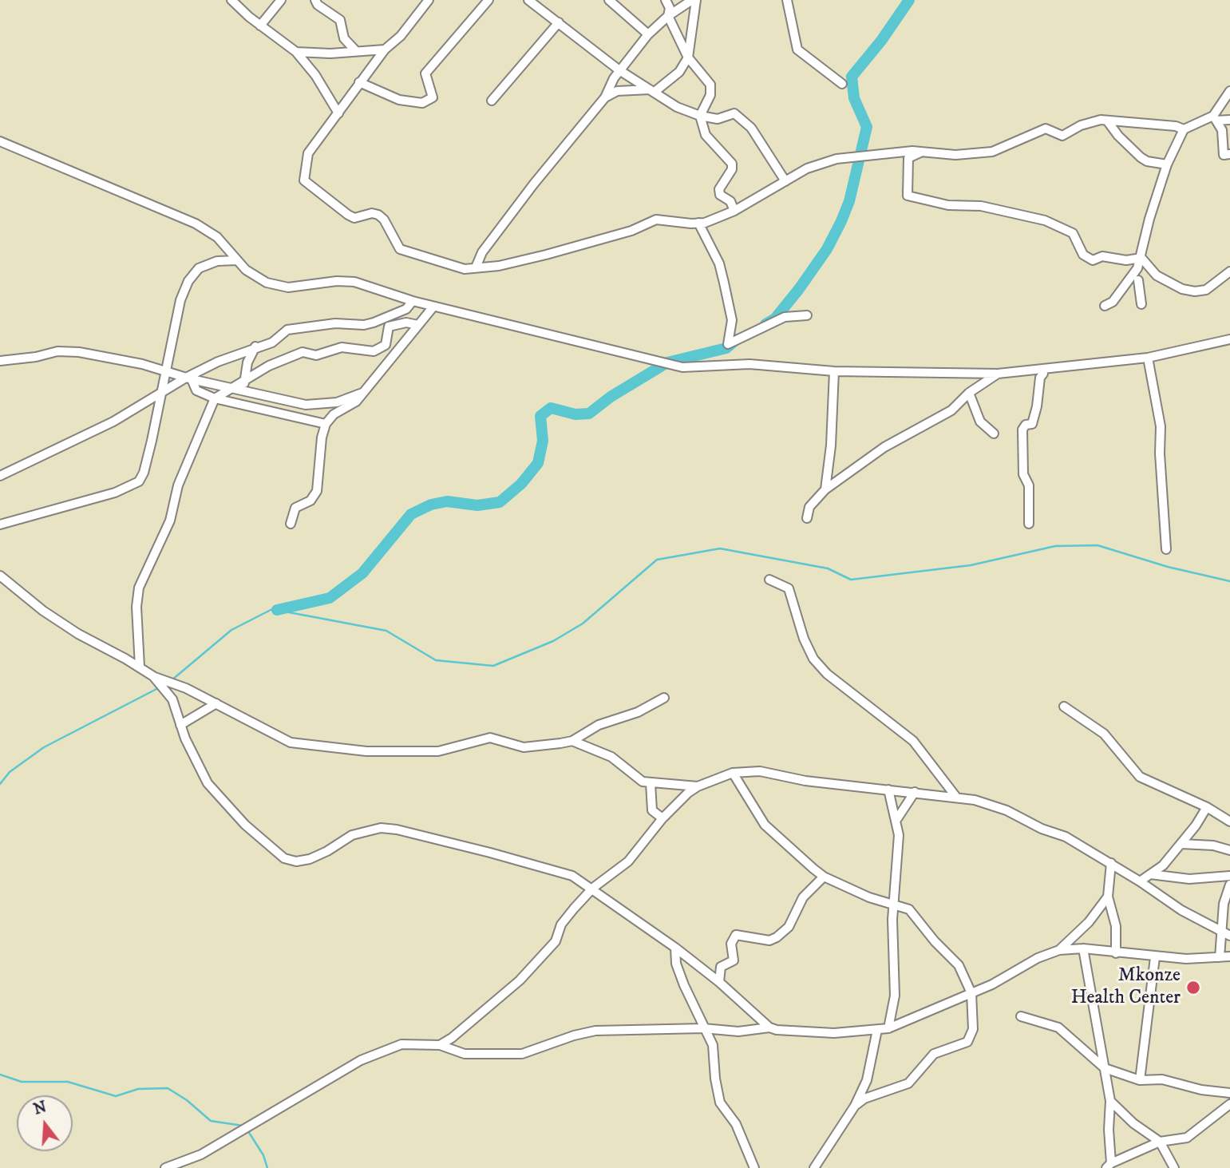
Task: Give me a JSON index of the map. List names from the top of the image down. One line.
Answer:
{"places":["Mkonze Health Center"],"north":"top"}
